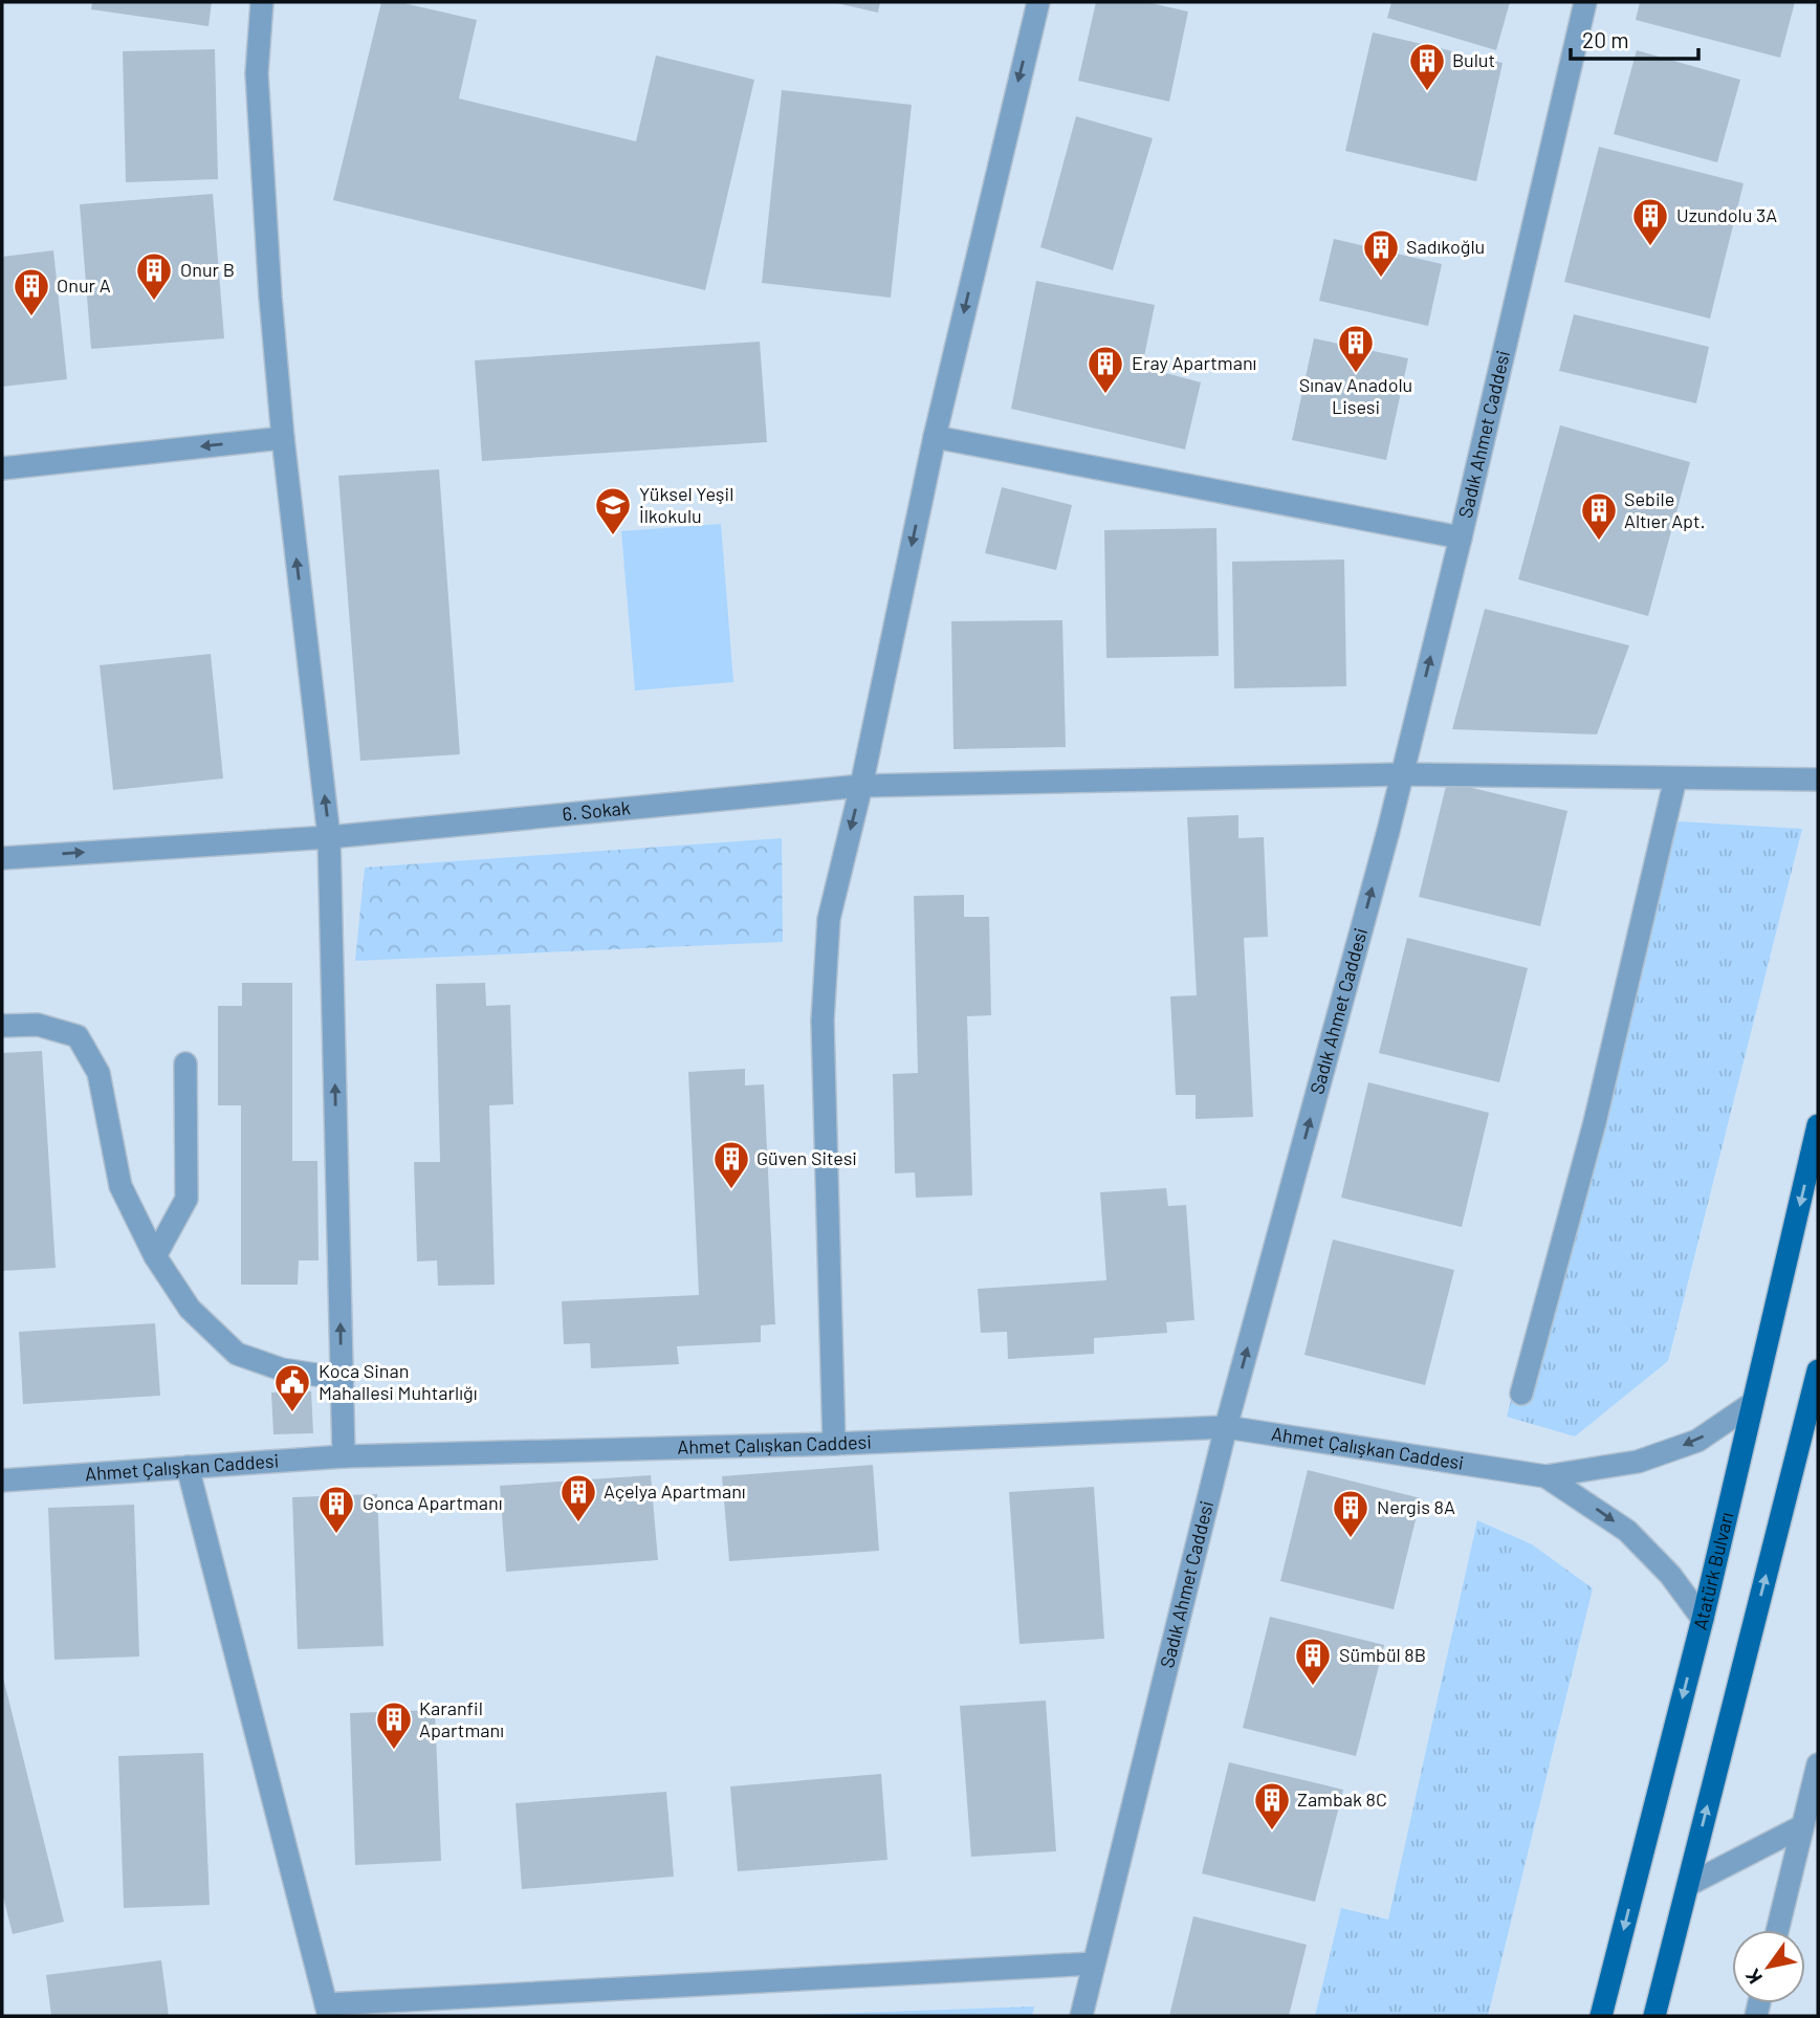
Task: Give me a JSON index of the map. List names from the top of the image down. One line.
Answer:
{"streets":{"main road":["Atatürk Bulvarı"],"street":["Sadık Ahmet Caddesi","6. Sokak","Ahmet Çalışkan Caddesi"]},"crossings":[["Sadık Ahmet Caddesi","6. Sokak"],["Sadık Ahmet Caddesi","Ahmet Çalışkan Caddesi"]],"one_way":["Sadık Ahmet Caddesi"],"places":{"building":["Bulut","Uzundolu 3A","Sadıkoğlu","Onur B","Onur A","Sınav Anadolu Lisesi","Eray Apartmanı","Sebile Altıer Apt.","Güven Sitesi","Açelya Apartmanı","Gonca Apartmanı","Nergis 8A","Sümbül 8B","Karanfil Apartmanı","Zambak 8C"],"school or university":["Yüksel Yeşil İlkokulu"],"public building":["Koca Sinan Mahallesi Muhtarlığı"]},"scale_bar":"20 m","north":"bottom left"}
